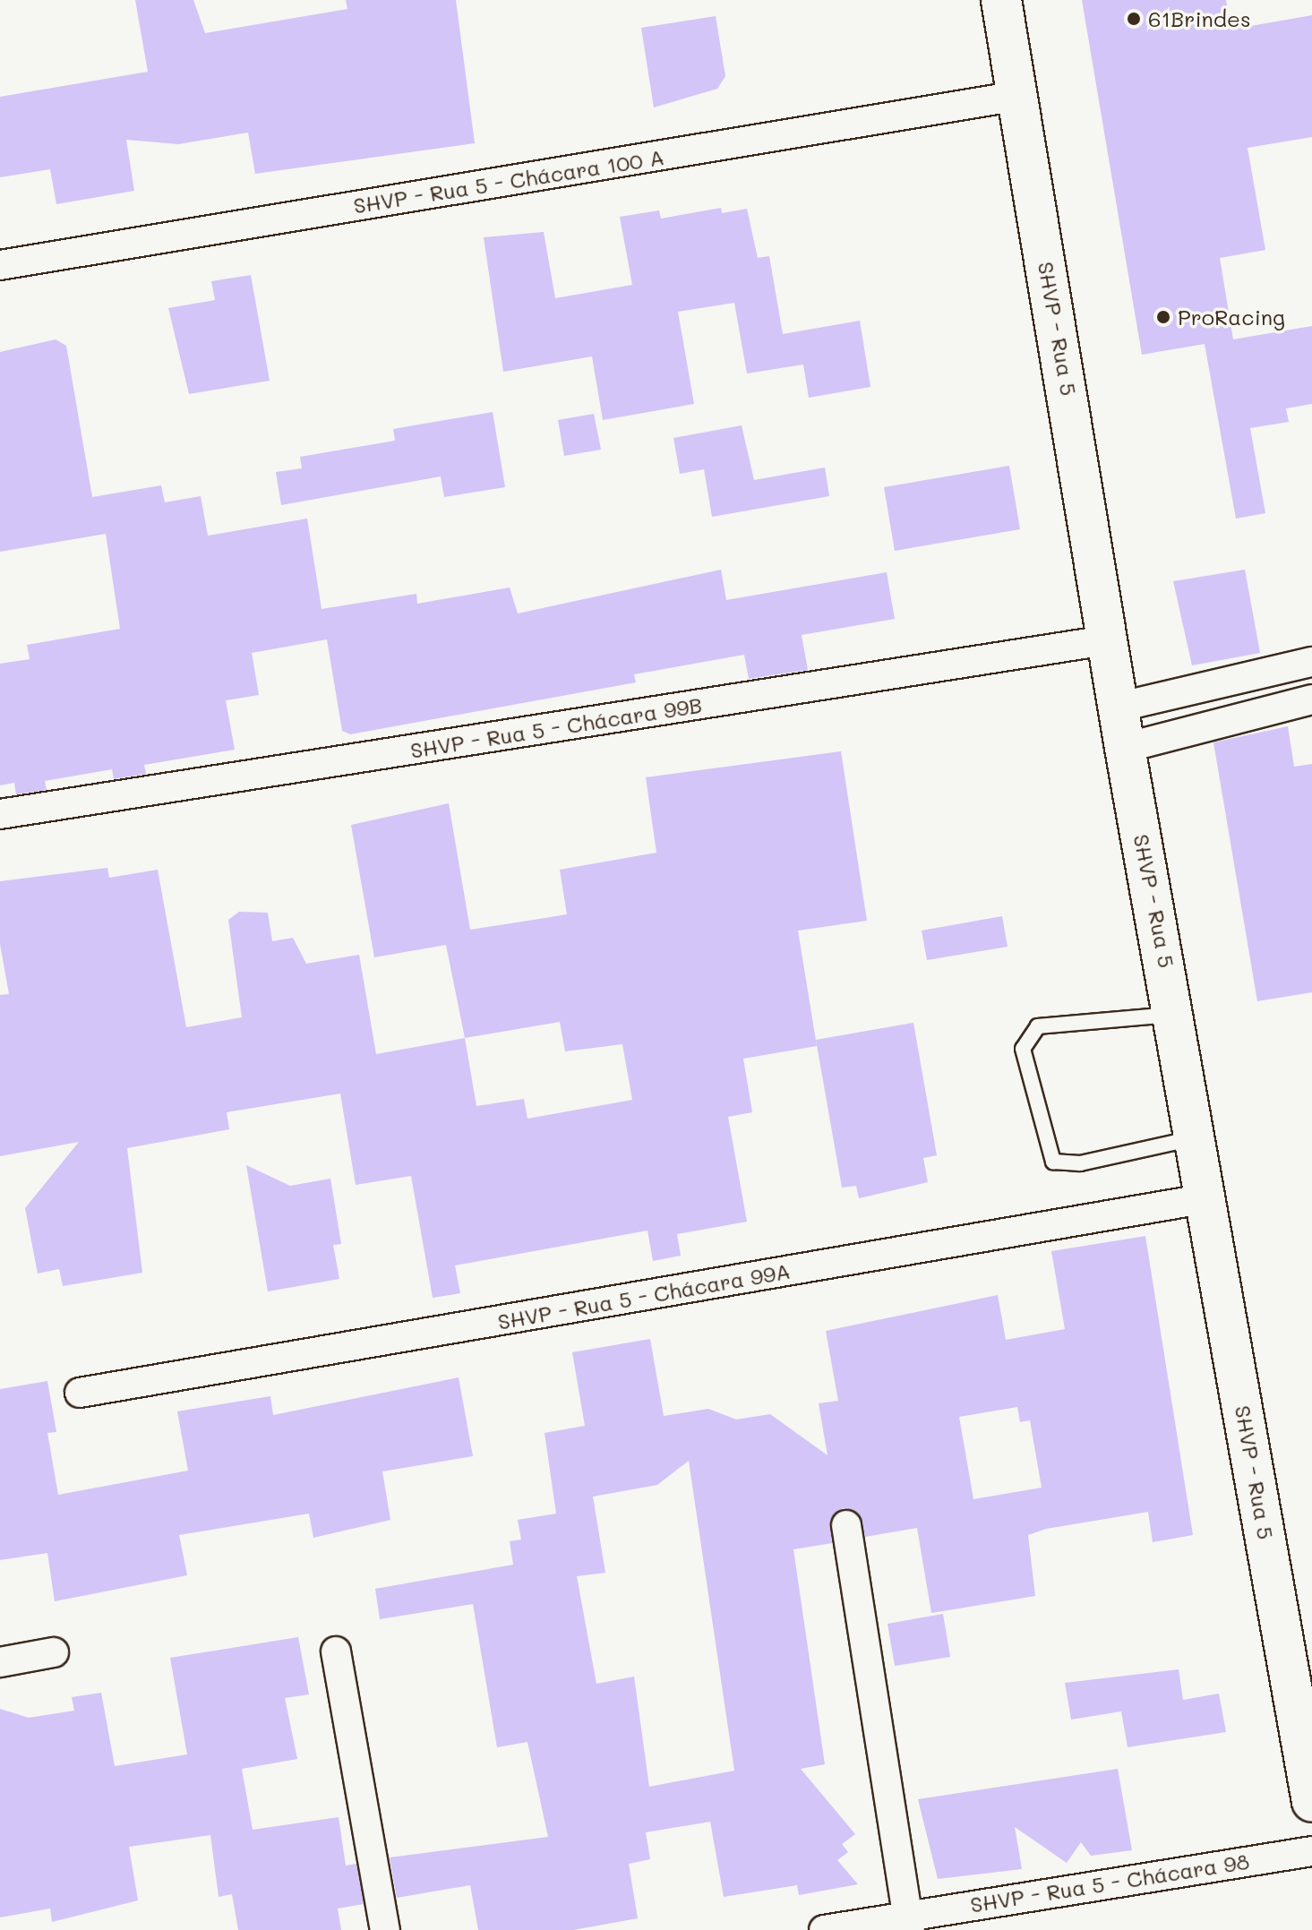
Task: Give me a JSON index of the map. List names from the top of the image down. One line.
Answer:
{"streets":{"street":["SHVP - Rua 5 - Chácara 100 A","SHVP - Rua 5","SHVP - Rua 5 - Chácara 99B","SHVP - Rua 5 - Chácara 99A","SHVP - Rua 5 - Chácara 98"]},"crossings":[["SHVP - Rua 5 - Chácara 100 A","SHVP - Rua 5"],["SHVP - Rua 5","SHVP - Rua 5 - Chácara 99B"],["SHVP - Rua 5","SHVP - Rua 5 - Chácara 99A"]],"places":["61Brindes","ProRacing"]}
